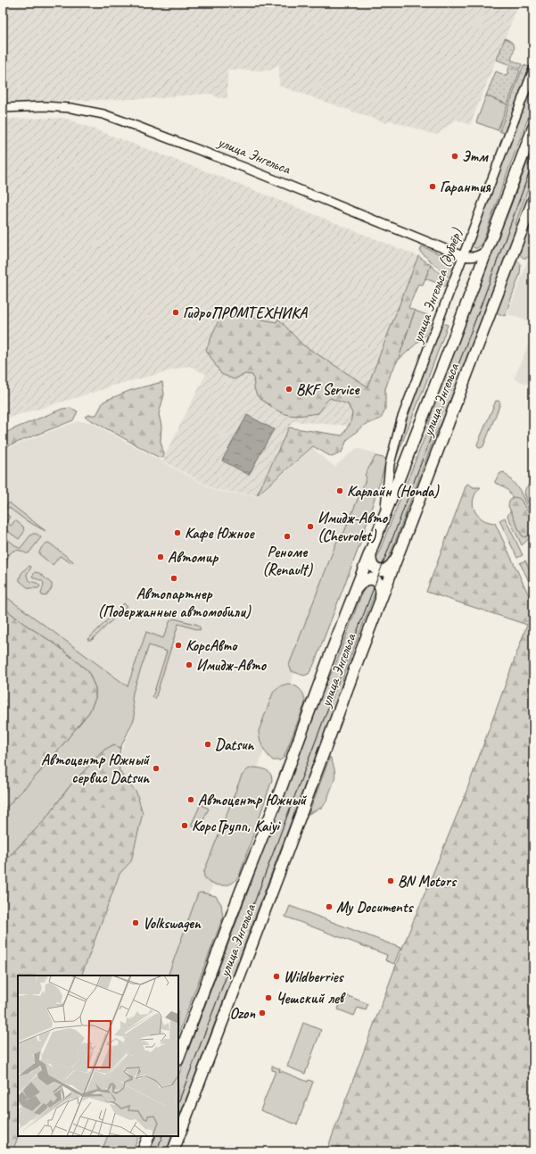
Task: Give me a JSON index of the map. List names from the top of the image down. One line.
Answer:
{"streets":{"main road":["улица Энгельса"],"street":["улица Энгельса (дублёр)"]},"crossings":[["улица Энгельса","улица Энгельса (дублёр)"]],"places":["Этм","Гарантия","ГидроПРОМТЕХНИКА","BKF Service","Карлайн (Honda)","Имидж-Авто (Chevrolet)","Кафе Южное","Реноме (Renault)","Автомир","Автопартнер (Подержанные автомобили)","КорсАвто","Имидж-Авто","Datsun","Автоцентр Южный сервис Datsun","Автоцентр Южный","КорсГрупп, Kaiyi","BN Motors","My Documents","Volkswagen","Wildberries","Чешский лев","Ozon"]}
